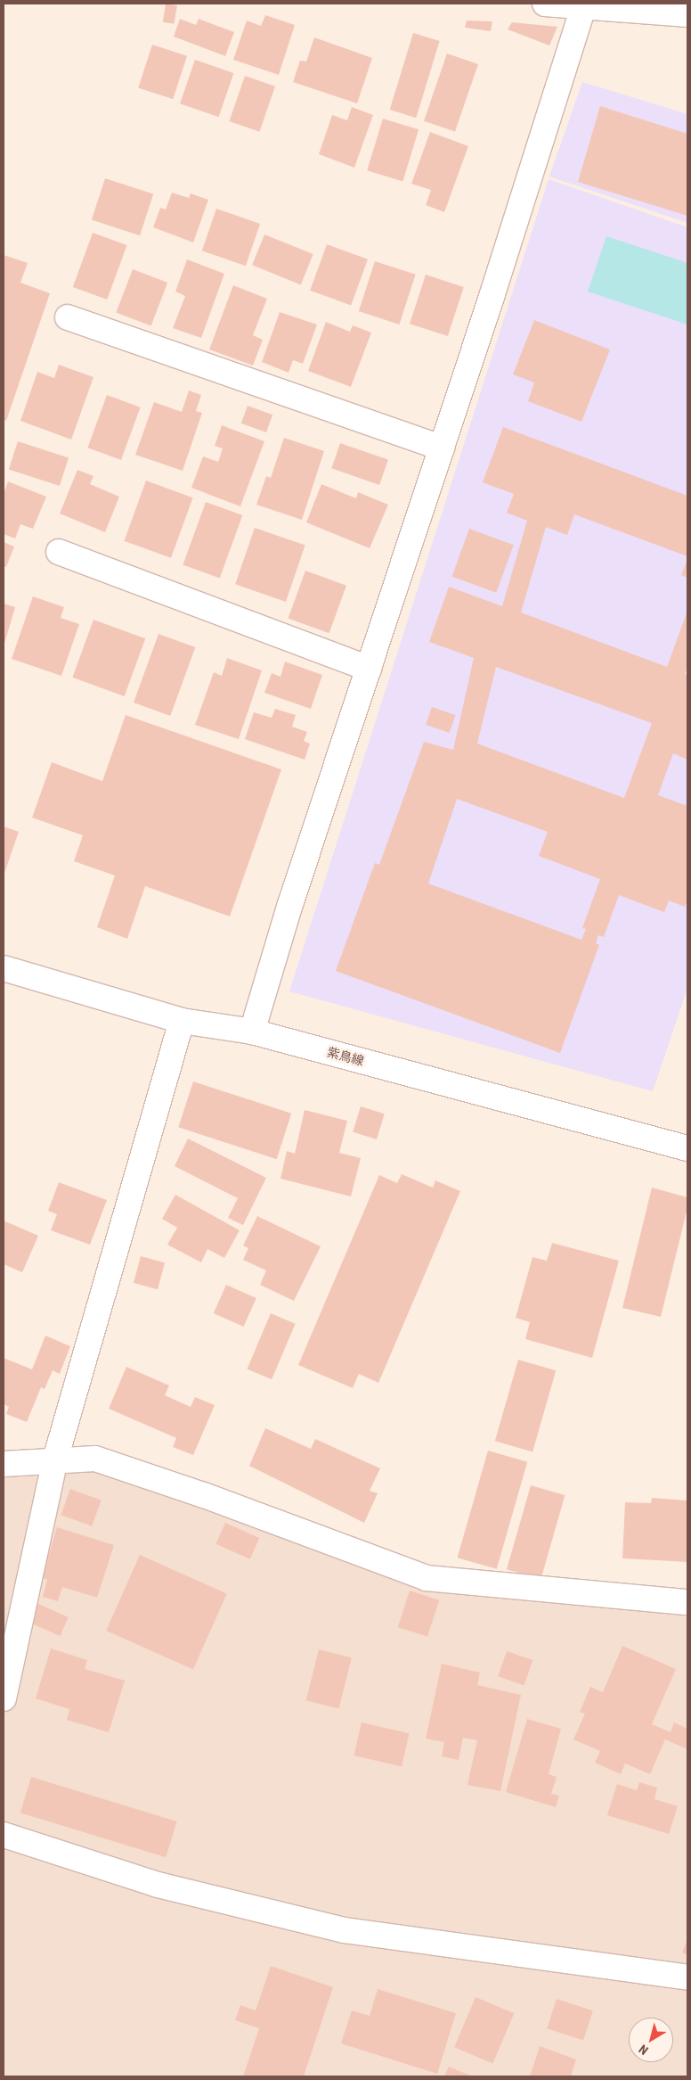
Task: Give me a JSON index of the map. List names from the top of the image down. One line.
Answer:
{"streets":{"street":["紫鳥線"]},"north":"bottom left"}
